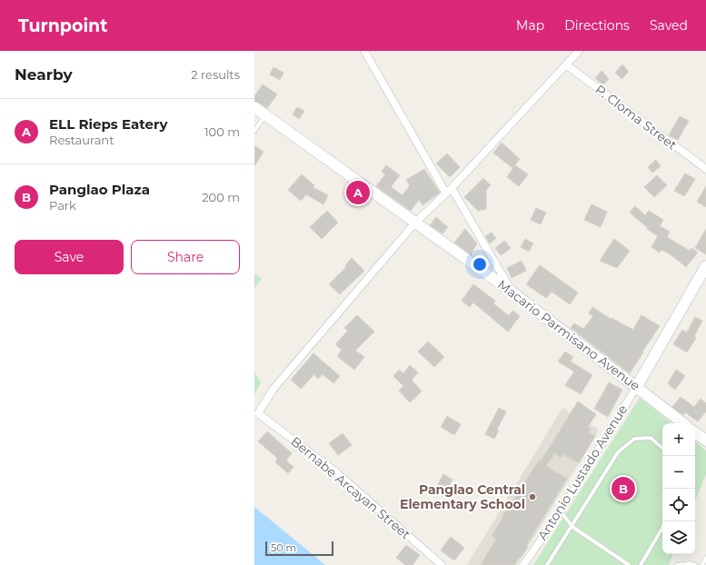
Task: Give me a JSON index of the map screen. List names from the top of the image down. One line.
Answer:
{"streets":{"street":["P. Cloma Street","Macario Parmisano Avenue","Antonio Lustado Avenue","Bernabe Arcayan Street"]},"crossings":[["Macario Parmisano Avenue","Antonio Lustado Avenue"],["Macario Parmisano Avenue","Bernabe Arcayan Street"]],"places":["Panglao Central Elementary School"],"scale_bar":"50 m","page":{"header":"Turnpoint","nav":["Map","Directions","Saved"],"heading":["Nearby","2 results"],"list":[{"mark":"A","name":"ELL Rieps Eatery","note":"Restaurant","value":"100 m"},{"mark":"B","name":"Panglao Plaza","note":"Park","value":"200 m"}],"pins":["A","B"],"buttons":["Save","Share"],"map_buttons":["+","−"],"scale":"50 m"}}
